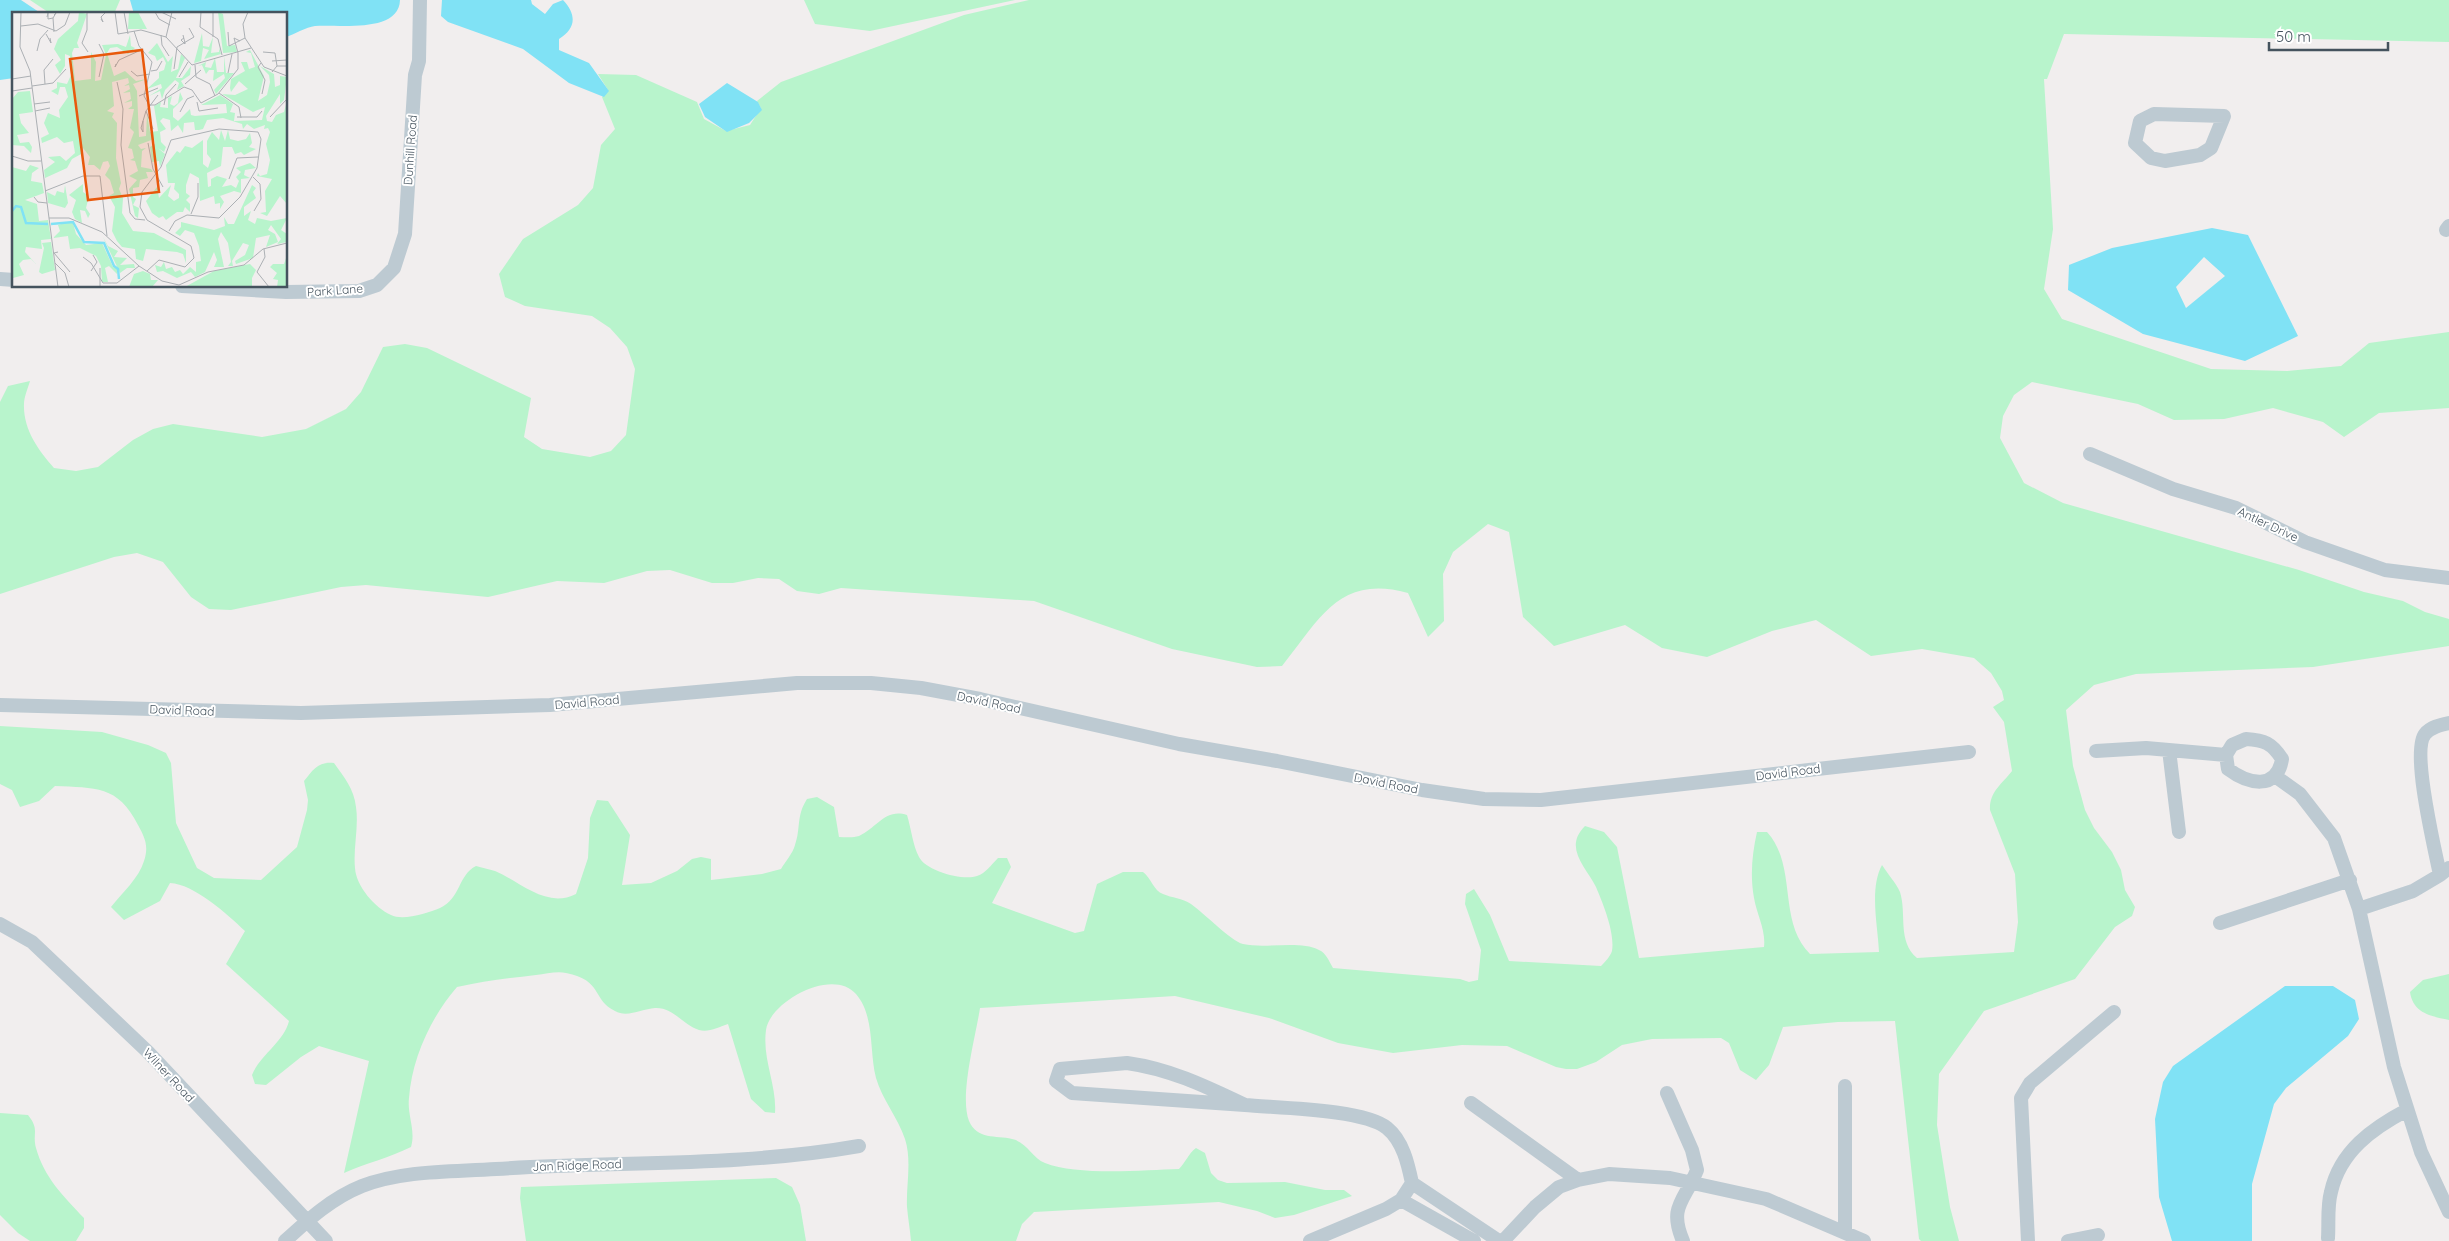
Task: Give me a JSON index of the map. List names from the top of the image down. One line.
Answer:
{"streets":{"street":["Dunhill Road","Park Lane","Antler Drive","David Road","Wilner Road","Jan Ridge Road"]},"crossings":[["Dunhill Road","Park Lane"],["Wilner Road","Jan Ridge Road"]],"scale_bar":"50 m"}
